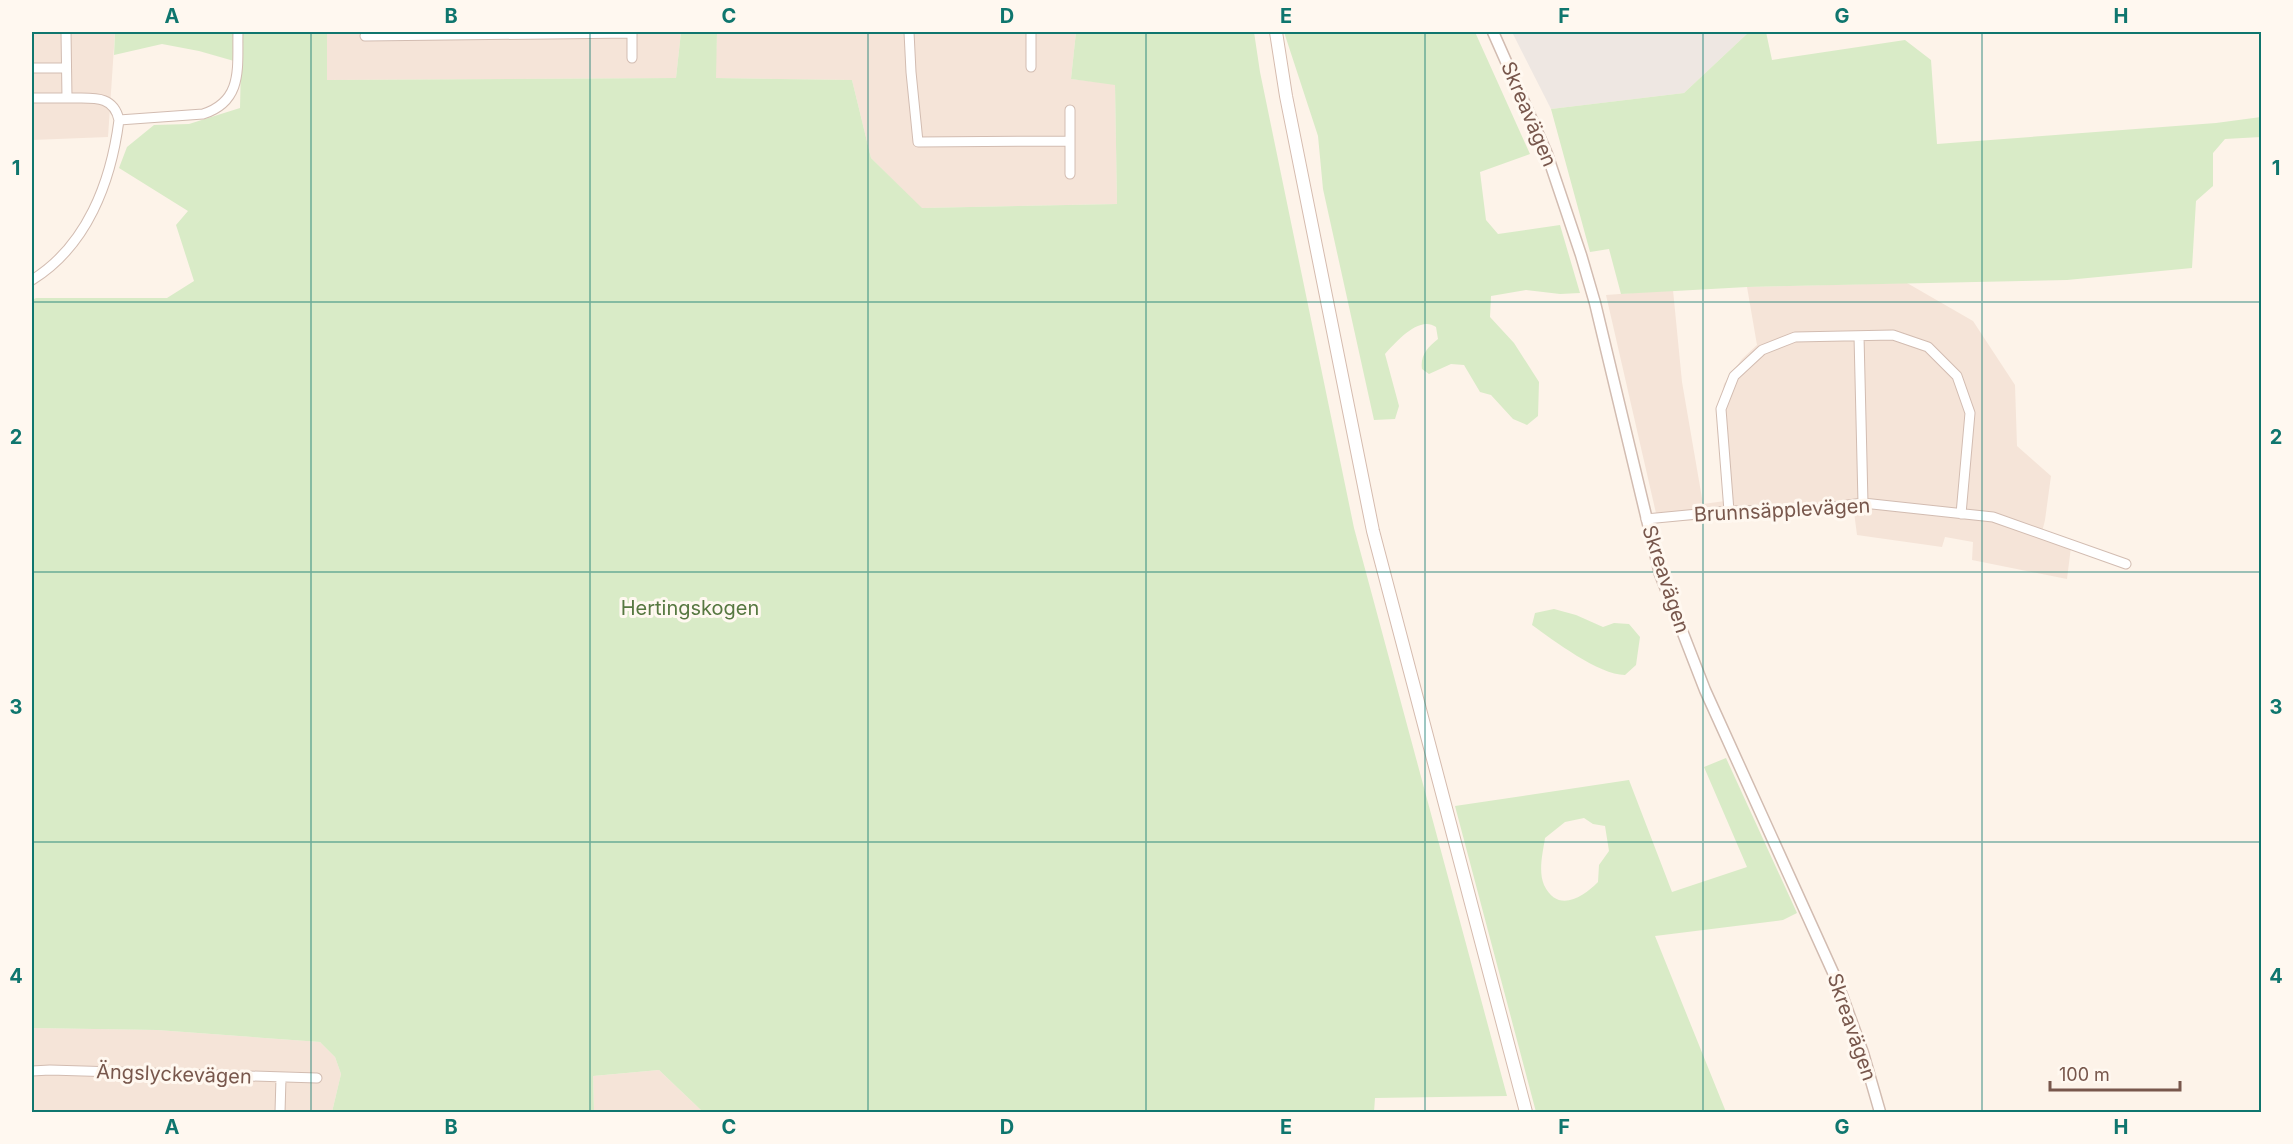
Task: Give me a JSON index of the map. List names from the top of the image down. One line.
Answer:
{"streets":{"street":["Skreavägen","Brunnsäpplevägen","Ängslyckevägen"]},"crossings":[["Skreavägen","Brunnsäpplevägen"]],"parks":["Hertingskogen"],"scale_bar":"100 m","grid":{"columns":["A","B","C","D","E","F","G","H"],"rows":["1","2","3","4"]}}
